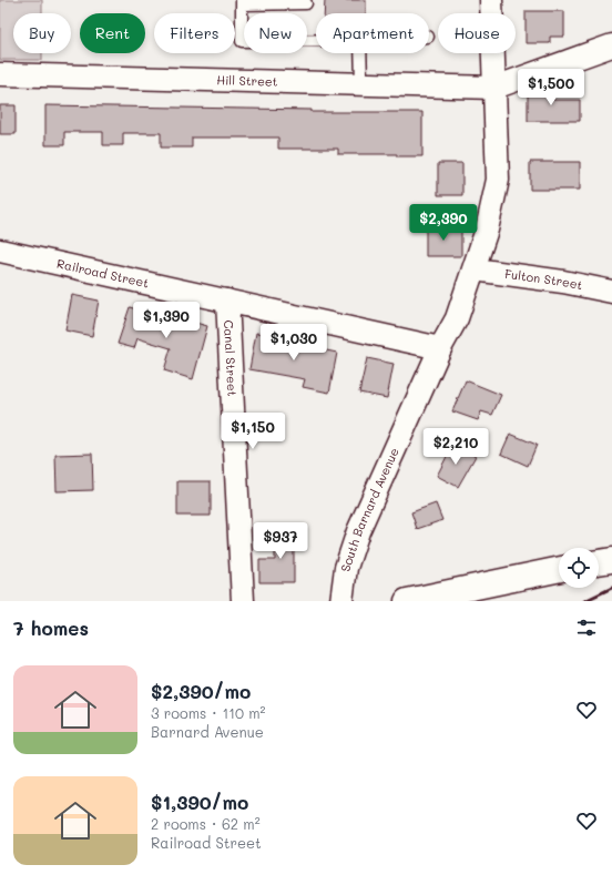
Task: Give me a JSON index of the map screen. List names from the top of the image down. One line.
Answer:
{"streets":{"street":["Hill Street","Railroad Street","Fulton Street","Canal Street","South Barnard Avenue"]},"crossings":[["Hill Street","South Barnard Avenue"],["Railroad Street","Canal Street"],["Railroad Street","South Barnard Avenue"],["Fulton Street","South Barnard Avenue"]],"page":{"chip":["Buy","Rent","Filters","New","Apartment","House"],"price":["$1,500","$2,390","$1,390","$1,030","$1,150","$2,210","$937"],"heading":"7 homes","list":[{"name":"$2,390/mo","note":"3 rooms · 110 m² · Barnard Avenue"},{"name":"$1,390/mo","note":"2 rooms · 62 m² · Railroad Street"}]}}
